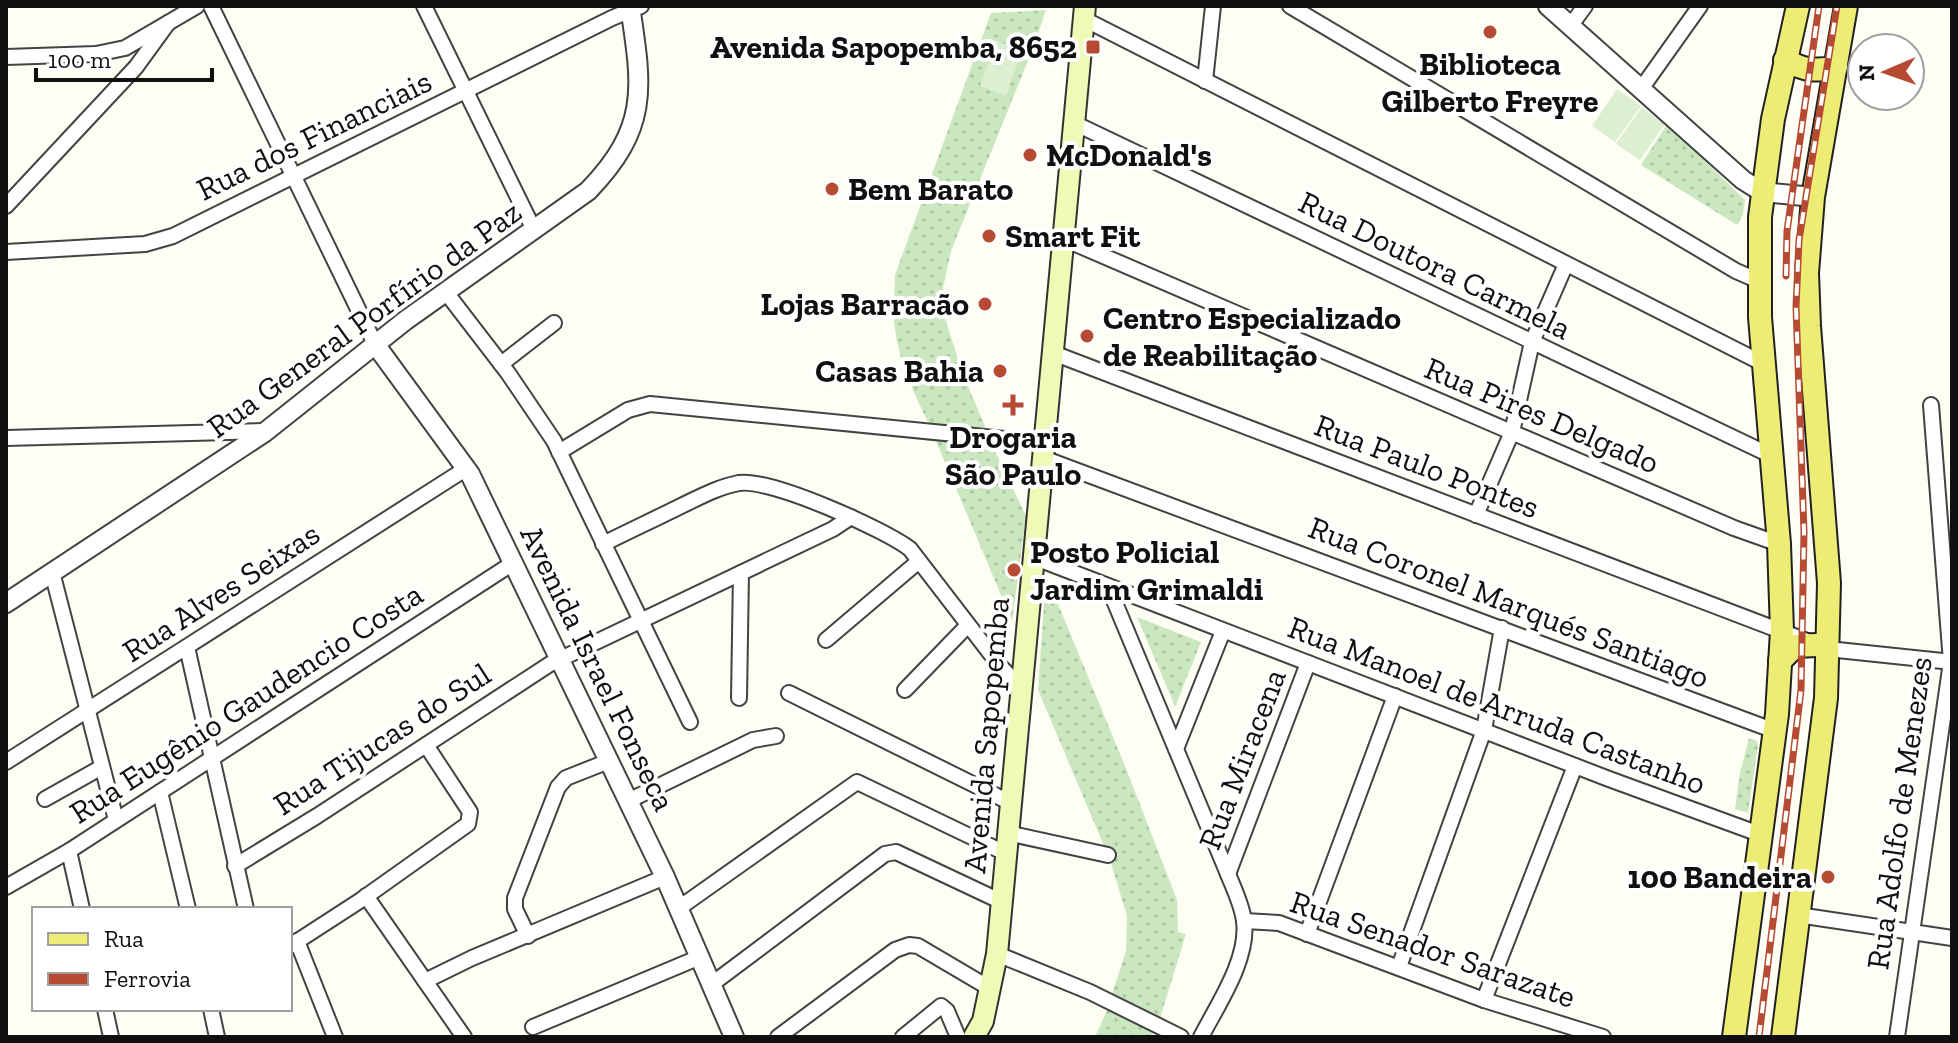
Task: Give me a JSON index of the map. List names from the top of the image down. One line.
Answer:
{"streets":{"main road":["Avenida Sapopemba"],"street":["Rua dos Financiais","Rua Doutora Carmela","Rua General Porfírio da Paz","Rua Pires Delgado","Rua Paulo Pontes","Rua Alves Seixas","Rua Coronel Marqués Santiago","Avenida Israel Fonseca","Rua Eugênio Gaudencio Costa","Rua Manoel de Arruda Castanho","Rua Tijucas do Sul","Rua Miracena","Rua Adolfo de Menezes","Rua Senador Sarazate"]},"crossings":[["Rua dos Financiais","Rua General Porfírio da Paz"],["Rua Doutora Carmela","Avenida Sapopemba"],["Rua General Porfírio da Paz","Avenida Israel Fonseca"],["Rua Pires Delgado","Avenida Sapopemba"],["Rua Paulo Pontes","Avenida Sapopemba"],["Rua Paulo Pontes","Rua Adolfo de Menezes"],["Rua Alves Seixas","Avenida Israel Fonseca"],["Rua Coronel Marqués Santiago","Avenida Sapopemba"],["Avenida Israel Fonseca","Rua Eugênio Gaudencio Costa"],["Avenida Israel Fonseca","Rua Tijucas do Sul"],["Rua Manoel de Arruda Castanho","Avenida Sapopemba"],["Rua Manoel de Arruda Castanho","Rua Miracena"]],"places":{"other":["Biblioteca Gilberto Freyre","McDonald's","Bem Barato","Smart Fit","Lojas Barracão","Centro Especializado de Reabilitação","Casas Bahia","Posto Policial Jardim Grimaldi","100 Bandeira"],"transit":["Avenida Sapopemba, 8652"],"health":["Drogaria São Paulo"]},"legend":["Rua","Ferrovia"],"scale_bar":"100 m","north":"left"}
